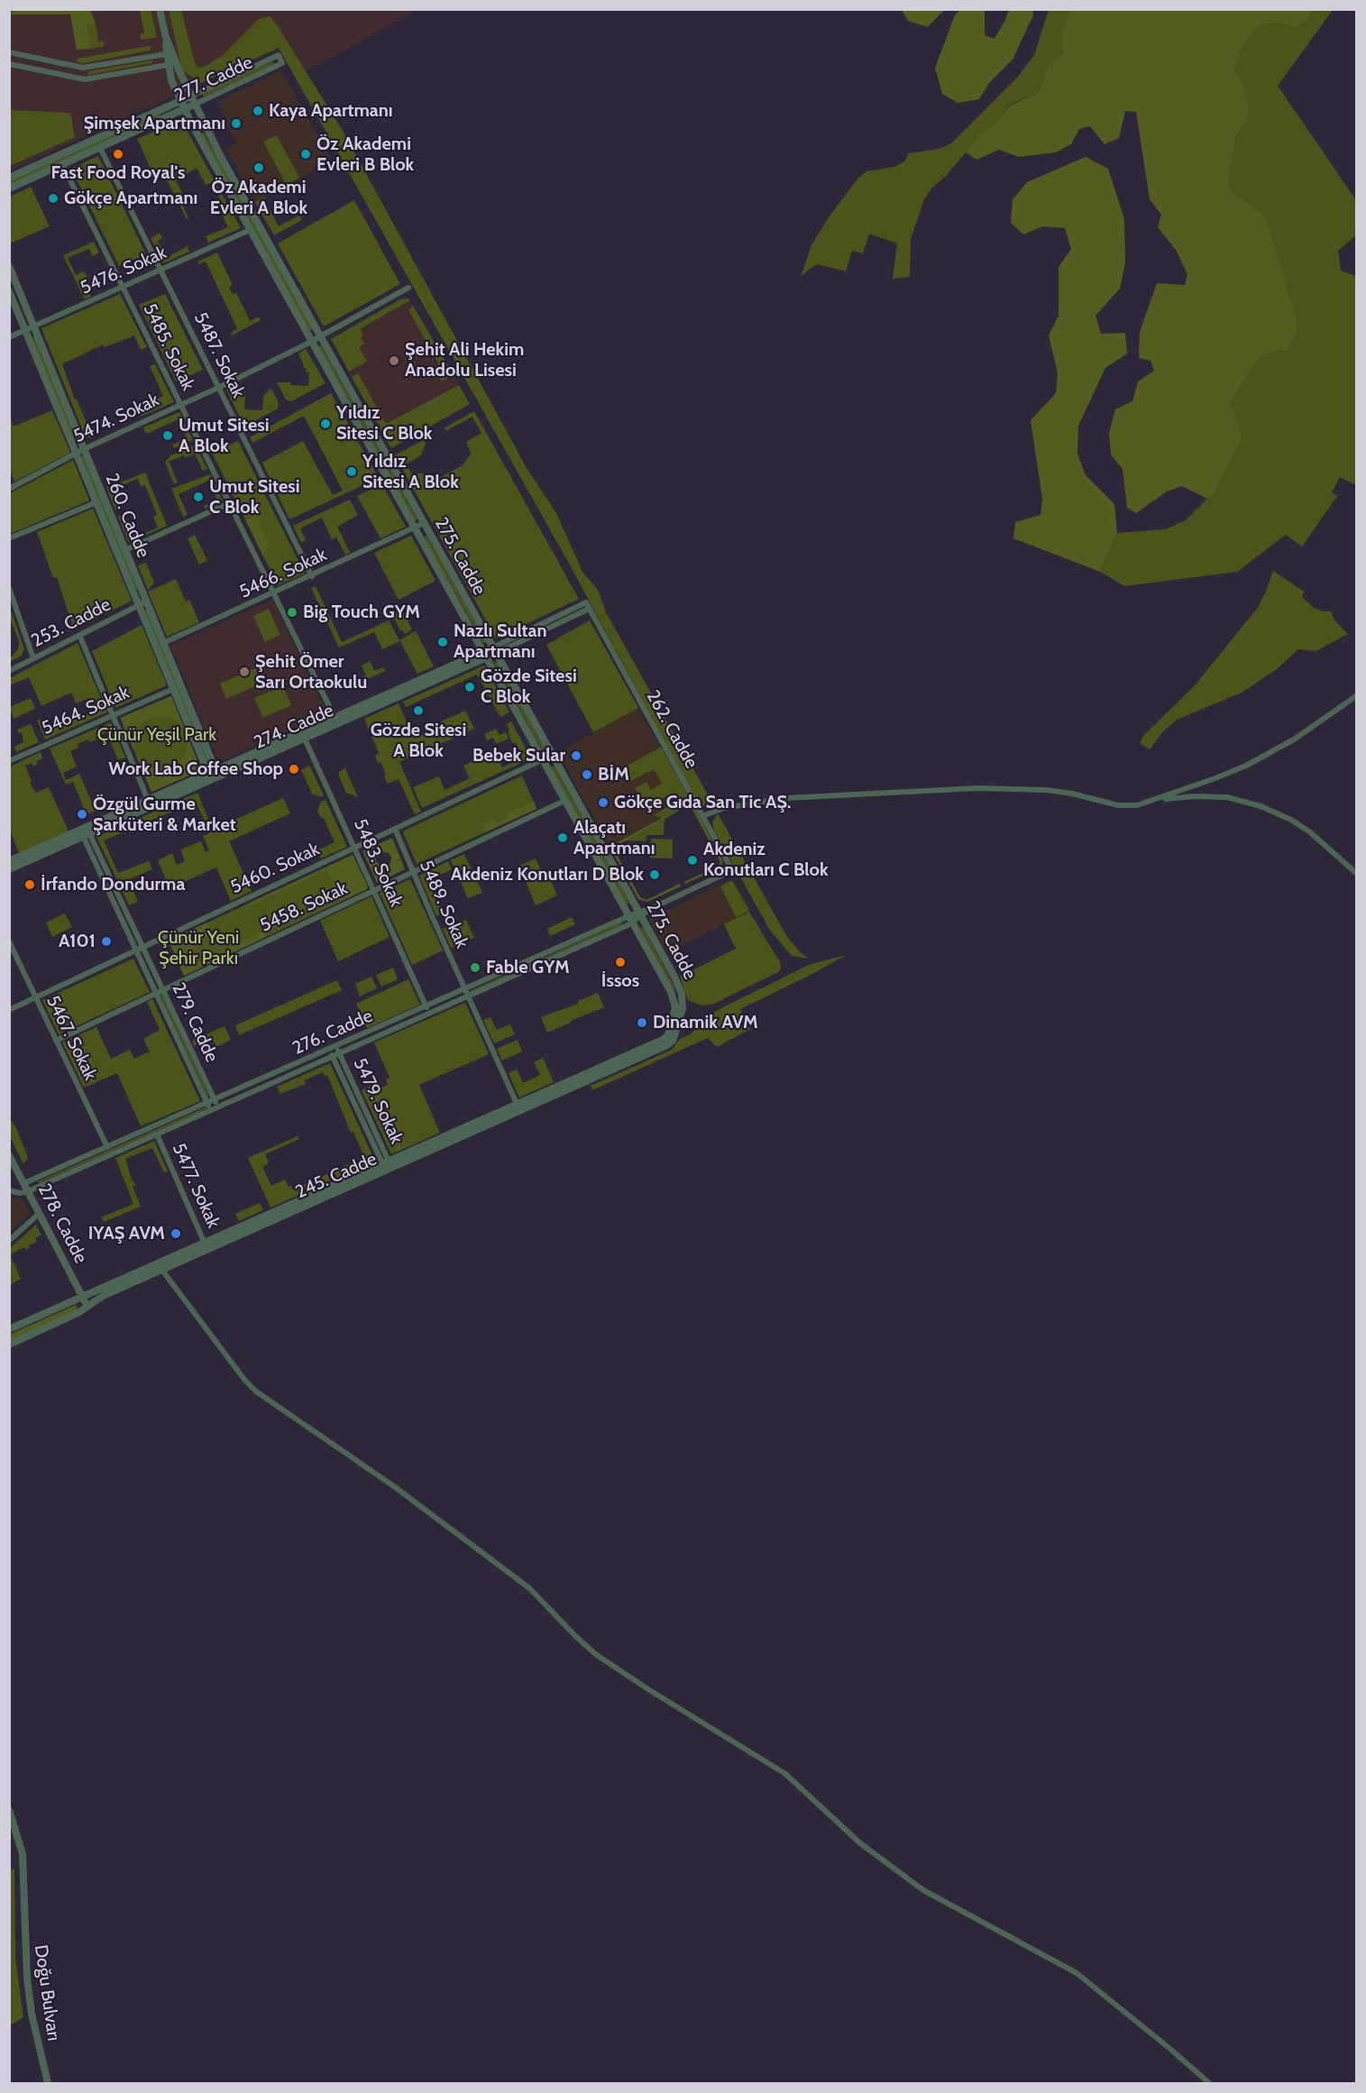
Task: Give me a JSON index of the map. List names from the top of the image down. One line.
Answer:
{"streets":{"street":["277. Cadde","5476. Sokak","5485. Sokak","5487. Sokak","5474. Sokak","260. Cadde","275. Cadde","5466. Sokak","253. Cadde","5464. Sokak","274. Cadde","262. Cadde","5483. Sokak","5460. Sokak","5489. Sokak","5458. Sokak","279. Cadde","276. Cadde","5467. Sokak","5479. Sokak","245. Cadde","5477. Sokak","278. Cadde","Doğu Bulvarı"]},"crossings":[["277. Cadde","5485. Sokak"],["277. Cadde","5487. Sokak"],["277. Cadde","275. Cadde"],["5476. Sokak","5485. Sokak"],["5476. Sokak","5487. Sokak"],["5476. Sokak","260. Cadde"],["5476. Sokak","275. Cadde"],["5485. Sokak","5474. Sokak"],["5485. Sokak","5466. Sokak"],["5485. Sokak","274. Cadde"],["5487. Sokak","5474. Sokak"],["5487. Sokak","5466. Sokak"],["5474. Sokak","260. Cadde"],["5474. Sokak","275. Cadde"],["260. Cadde","5466. Sokak"],["260. Cadde","253. Cadde"],["260. Cadde","5464. Sokak"],["260. Cadde","274. Cadde"],["275. Cadde","5466. Sokak"],["275. Cadde","274. Cadde"],["275. Cadde","5460. Sokak"],["275. Cadde","5458. Sokak"],["275. Cadde","276. Cadde"],["275. Cadde","245. Cadde"],["274. Cadde","262. Cadde"],["274. Cadde","5483. Sokak"],["274. Cadde","279. Cadde"],["262. Cadde","276. Cadde"],["5483. Sokak","5460. Sokak"],["5483. Sokak","5458. Sokak"],["5483. Sokak","276. Cadde"],["5460. Sokak","5489. Sokak"],["5460. Sokak","279. Cadde"],["5460. Sokak","5467. Sokak"],["5489. Sokak","5458. Sokak"],["5489. Sokak","276. Cadde"],["5489. Sokak","245. Cadde"],["5458. Sokak","279. Cadde"],["5458. Sokak","5467. Sokak"],["279. Cadde","276. Cadde"],["276. Cadde","5467. Sokak"],["276. Cadde","5479. Sokak"],["276. Cadde","5477. Sokak"],["276. Cadde","278. Cadde"],["5479. Sokak","245. Cadde"],["245. Cadde","5477. Sokak"],["245. Cadde","278. Cadde"]],"parks":["Çünür Yeşil Park","Çünür Yeni Şehir Parkı"],"places":["Kaya Apartmanı","Şimşek Apartmanı","Fast Food Royal's","Öz Akademi Evleri B Blok","Öz Akademi Evleri A Blok","Gökçe Apartmanı","Şehit Ali Hekim Anadolu Lisesi","Yıldız Sitesi C Blok","Umut Sitesi A Blok","Yıldız Sitesi A Blok","Umut Sitesi C Blok","Big Touch GYM","Nazlı Sultan Apartmanı","Şehit Ömer Sarı Ortaokulu","Gözde Sitesi C Blok","Gözde Sitesi A Blok","Bebek Sular","Work Lab Coffee Shop","BİM","Gökçe Gıda San Tic AŞ.","Özgül Gurme Şarküteri & Market","Alaçatı Apartmanı","Akdeniz Konutları C Blok","Akdeniz Konutları D Blok","İrfando Dondurma","A101","İssos","Fable GYM","Dinamik AVM","IYAŞ AVM"]}
